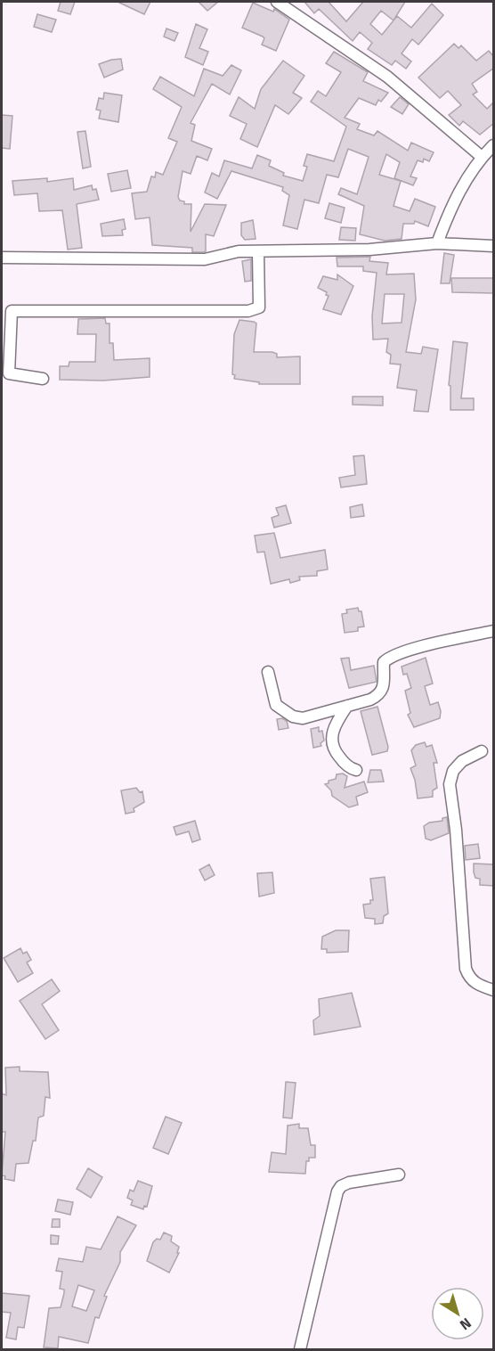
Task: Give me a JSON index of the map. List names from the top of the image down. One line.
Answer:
{"north":"bottom right"}
